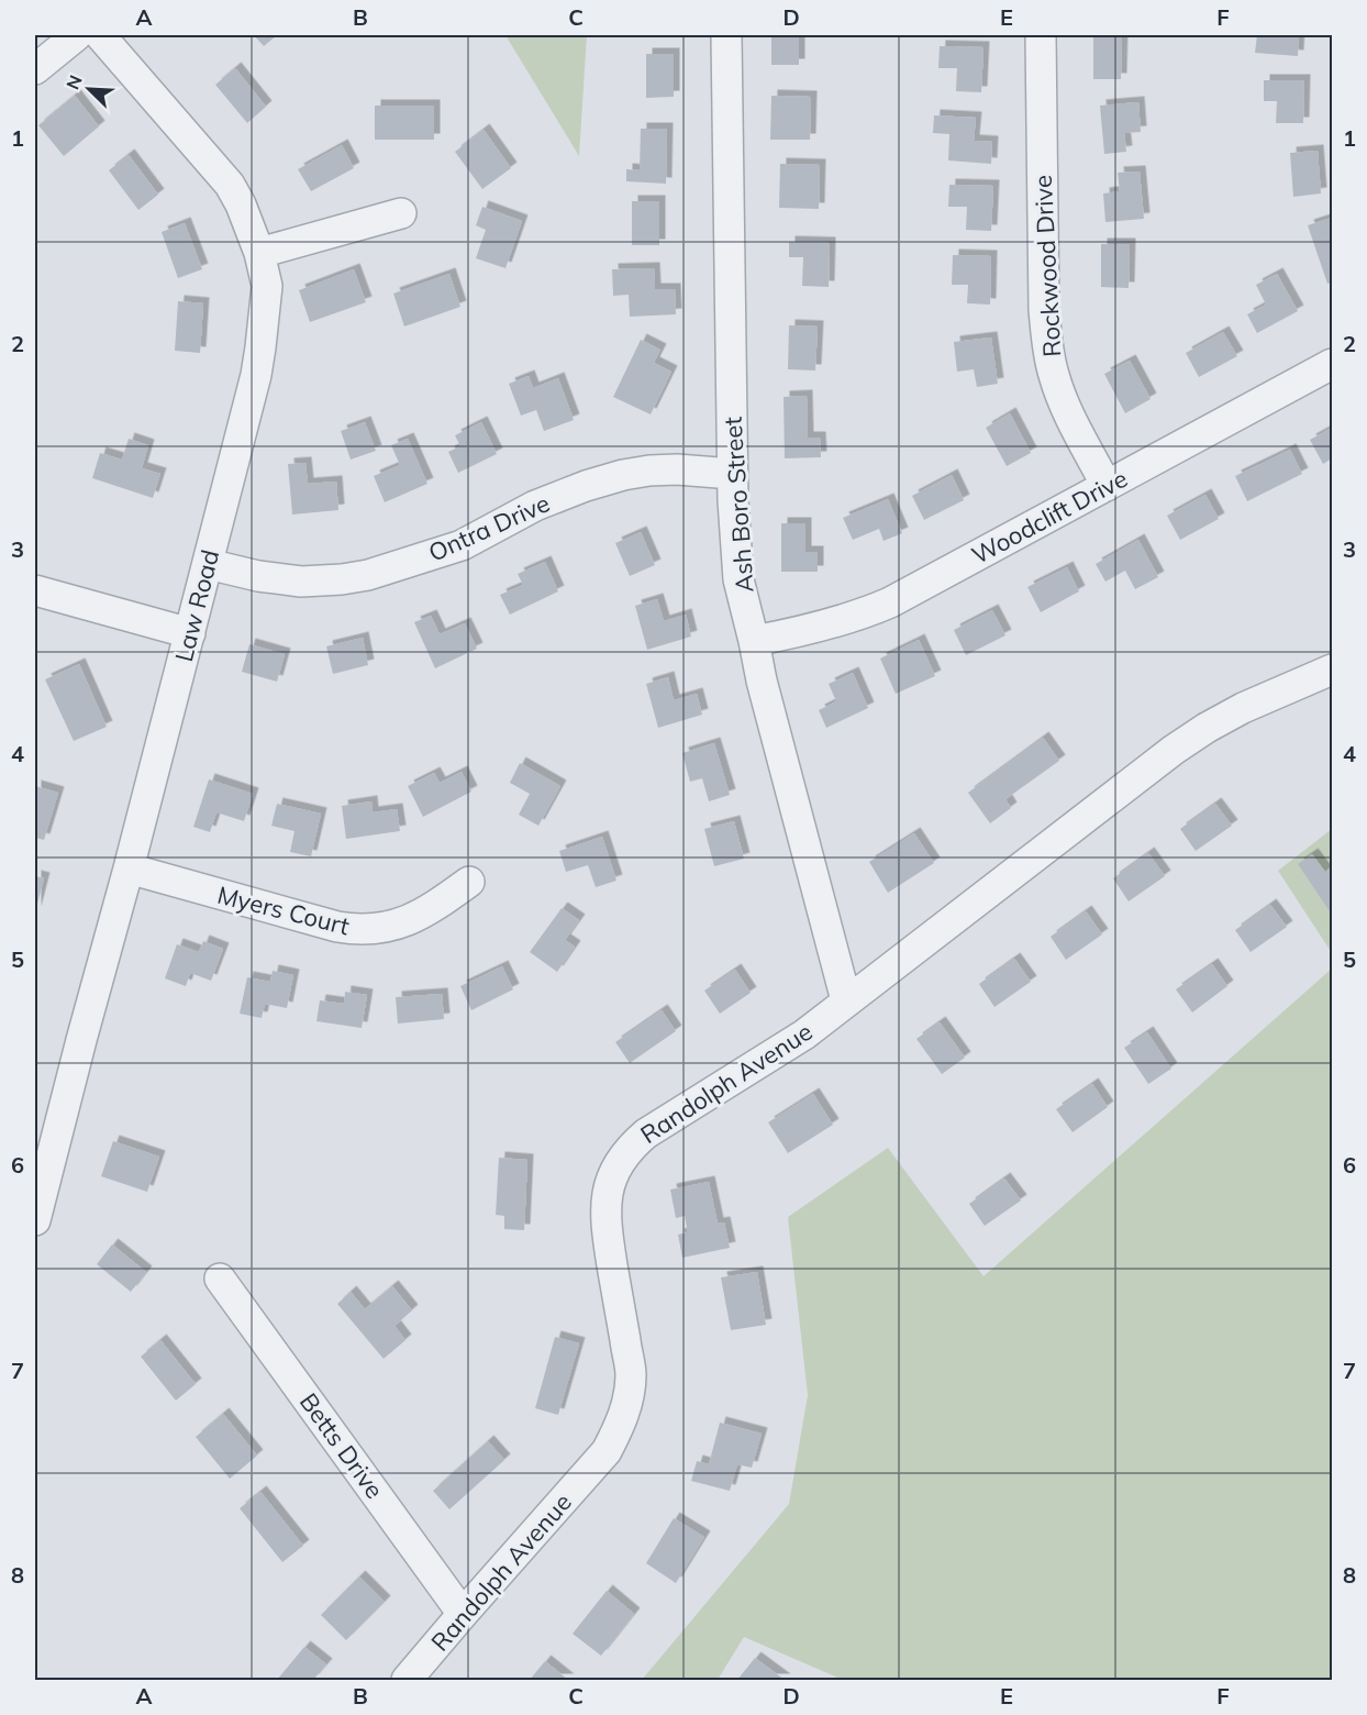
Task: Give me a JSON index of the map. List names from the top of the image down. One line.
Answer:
{"streets":{"street":["Rockwood Drive","Ash Boro Street","Woodclift Drive","Ontra Drive","Law Road","Myers Court","Randolph Avenue","Betts Drive"]},"crossings":[["Rockwood Drive","Woodclift Drive"],["Ash Boro Street","Woodclift Drive"],["Ash Boro Street","Ontra Drive"],["Ash Boro Street","Randolph Avenue"],["Ontra Drive","Law Road"],["Law Road","Myers Court"],["Randolph Avenue","Betts Drive"]],"north":"top left","grid":{"columns":["A","B","C","D","E","F"],"rows":["1","2","3","4","5","6","7","8"]}}
